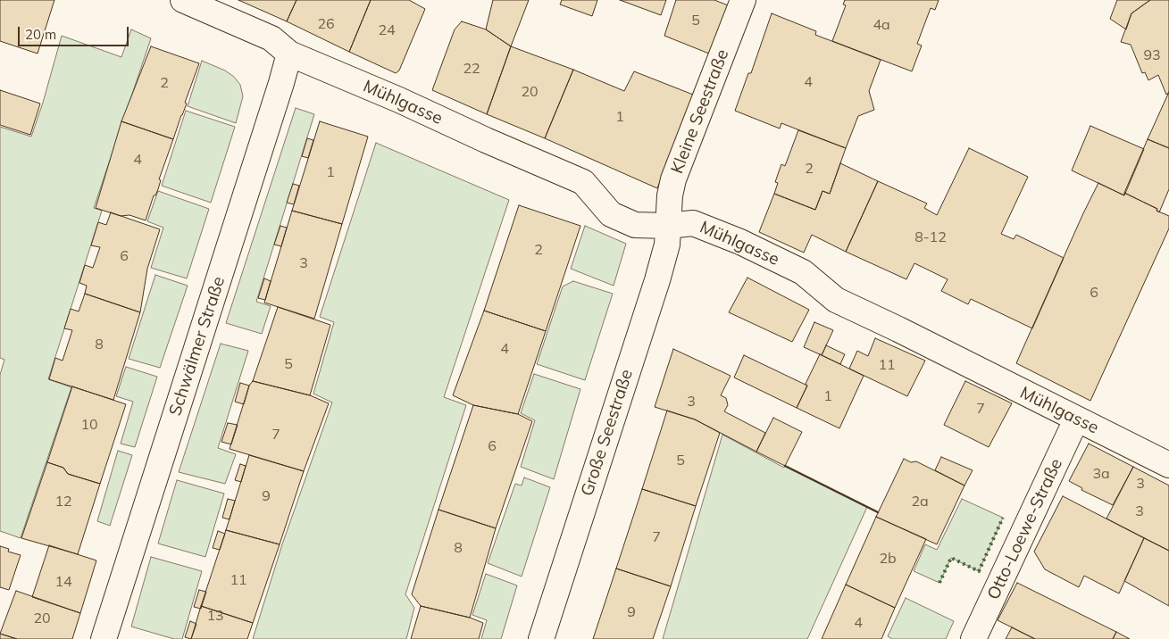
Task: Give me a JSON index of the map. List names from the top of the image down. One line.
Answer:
{"streets":{"street":["Mühlgasse","Kleine Seestraße","Schwälmer Straße","Große Seestraße","Otto-Loewe-Straße"]},"crossings":[["Mühlgasse","Kleine Seestraße"],["Mühlgasse","Schwälmer Straße"],["Mühlgasse","Große Seestraße"],["Mühlgasse","Otto-Loewe-Straße"],["Kleine Seestraße","Große Seestraße"]],"house_numbers":["5","26","4a","24","93","22","4","2","20","1","4","2","1","8-12","2","6","3","6","8","4","5","11","1","3","7","10","7","6","5","3a","3","9","12","2a","3","7","8","2b","11","14","9","13","20","4"],"scale_bar":"20 m"}
